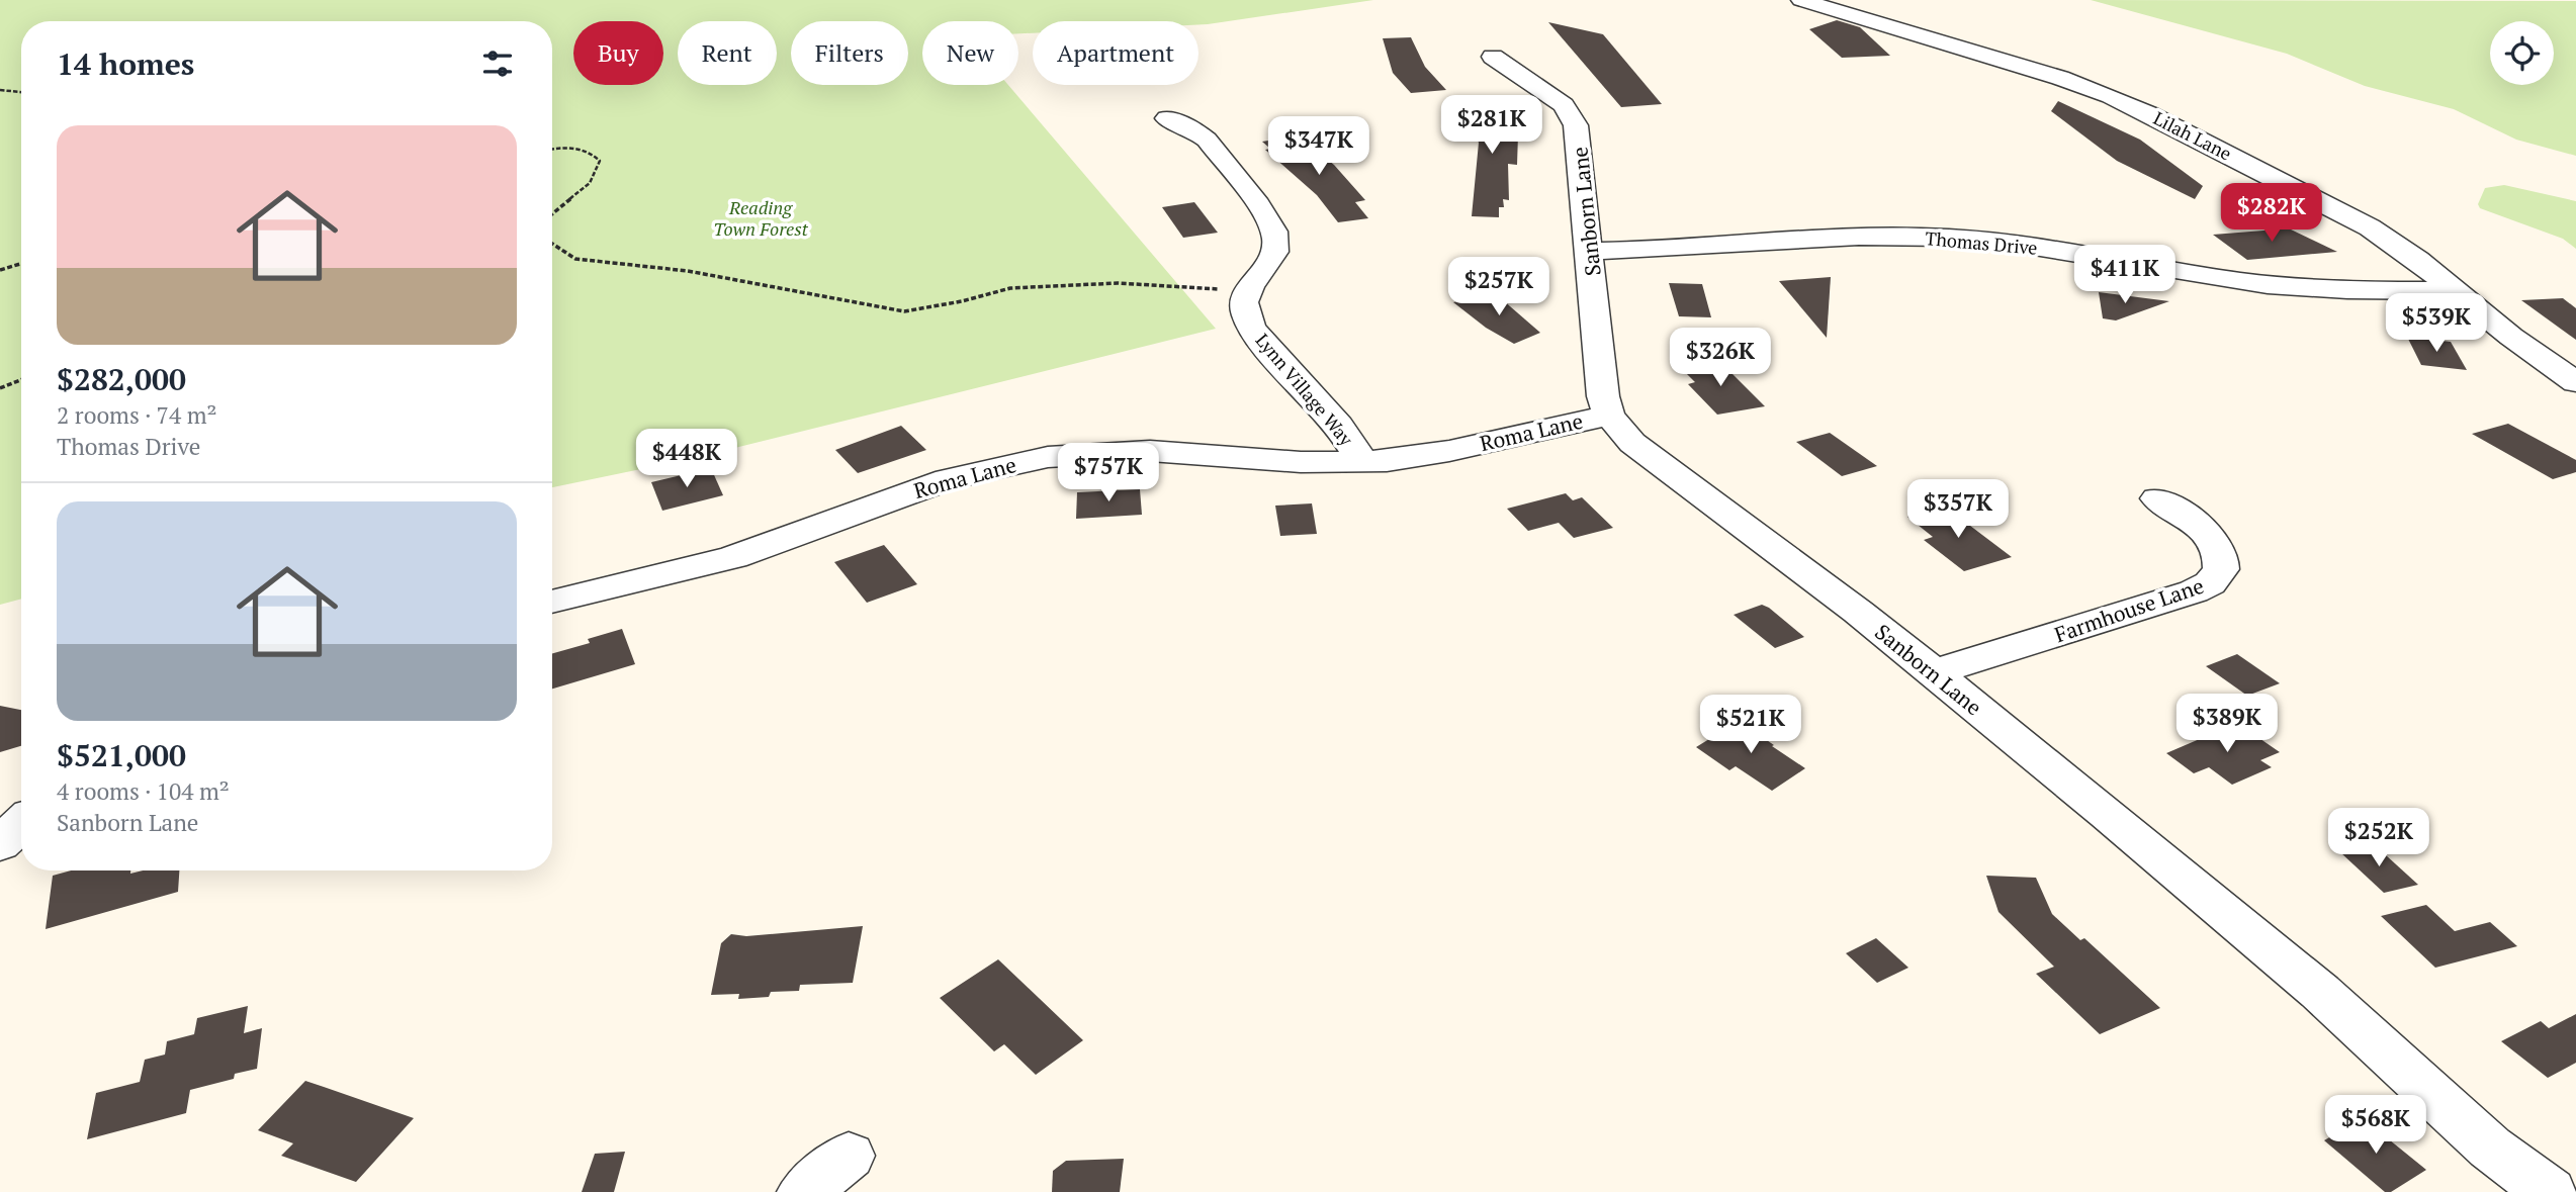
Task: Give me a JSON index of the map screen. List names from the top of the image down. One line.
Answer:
{"streets":{"street":["Lilah Lane","Sanborn Lane","Thomas Drive","Lynn Village Way","Roma Lane","Farmhouse Lane"]},"crossings":[["Lilah Lane","Thomas Drive"],["Sanborn Lane","Thomas Drive"],["Sanborn Lane","Roma Lane"],["Sanborn Lane","Farmhouse Lane"],["Lynn Village Way","Roma Lane"]],"parks":["Reading Town Forest"],"page":{"chip":["Buy","Rent","Filters","New","Apartment"],"heading":"14 homes","price":["$281K","$347K","$282K","$411K","$257K","$539K","$326K","$448K","$757K","$357K","$389K","$521K","$252K","$568K"],"list":[{"name":"$282,000","note":"2 rooms · 74 m² · Thomas Drive"},{"name":"$521,000","note":"4 rooms · 104 m² · Sanborn Lane"}]}}
